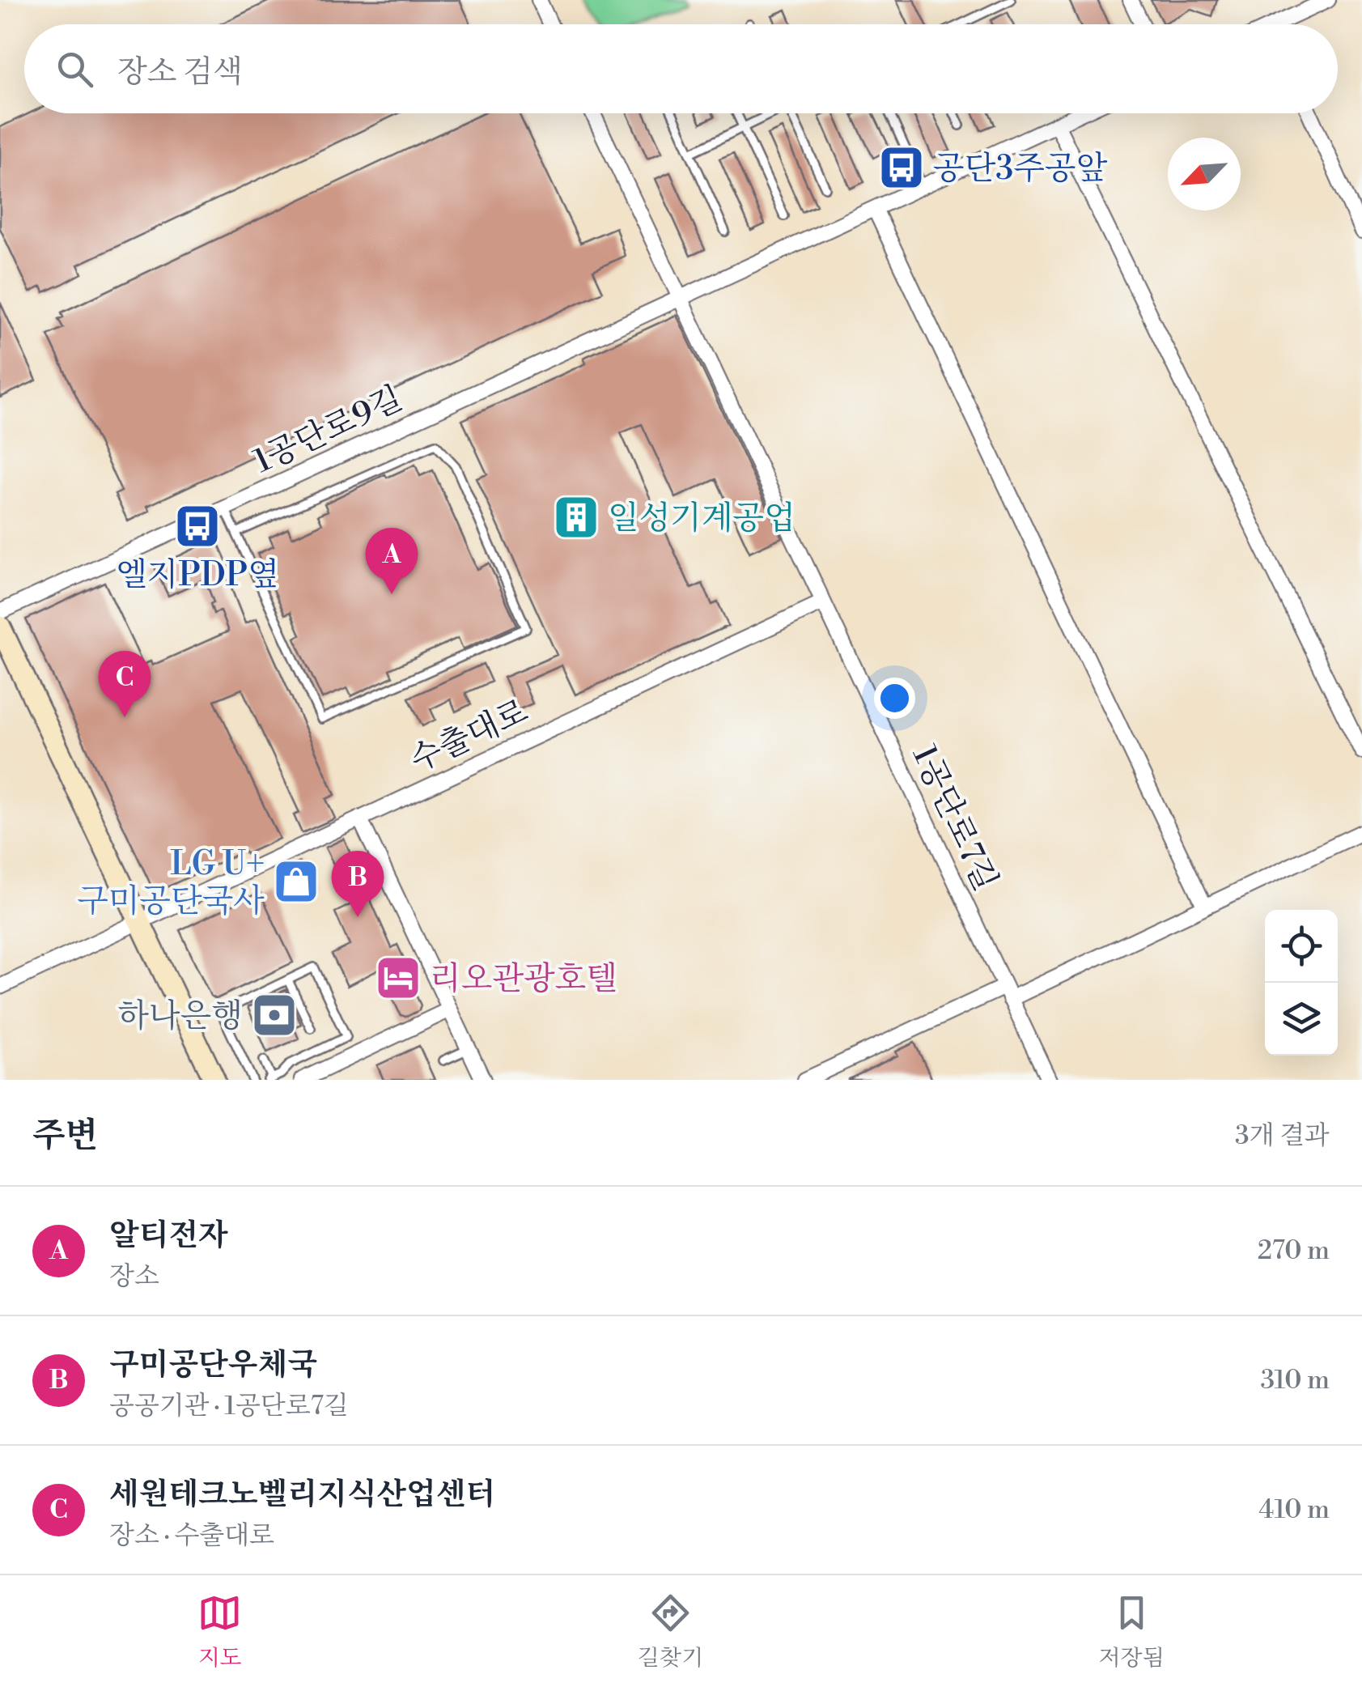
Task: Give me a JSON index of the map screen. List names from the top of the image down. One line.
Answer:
{"streets":{"street":["1공단로9길","수출대로","1공단로7길"]},"crossings":[["1공단로9길","1공단로7길"],["수출대로","1공단로7길"]],"places":{"bus stop":["공단3주공앞","엘지PDP옆"],"building":["일성기계공업"],"shop":["LG U+ 구미공단국사"],"hotel":["리오관광호텔"],"bank":["하나은행"]},"north":"bottom left","page":{"search":"장소 검색","pins":["A","C","B"],"heading":["주변","3개 결과"],"list":[{"mark":"A","name":"알티전자","note":"장소","value":"270 m"},{"mark":"B","name":"구미공단우체국","note":"공공기관 · 1공단로7길","value":"310 m"},{"mark":"C","name":"세원테크노벨리지식산업센터","note":"장소 · 수출대로","value":"410 m"}],"nav":["지도","길찾기","저장됨"]}}
